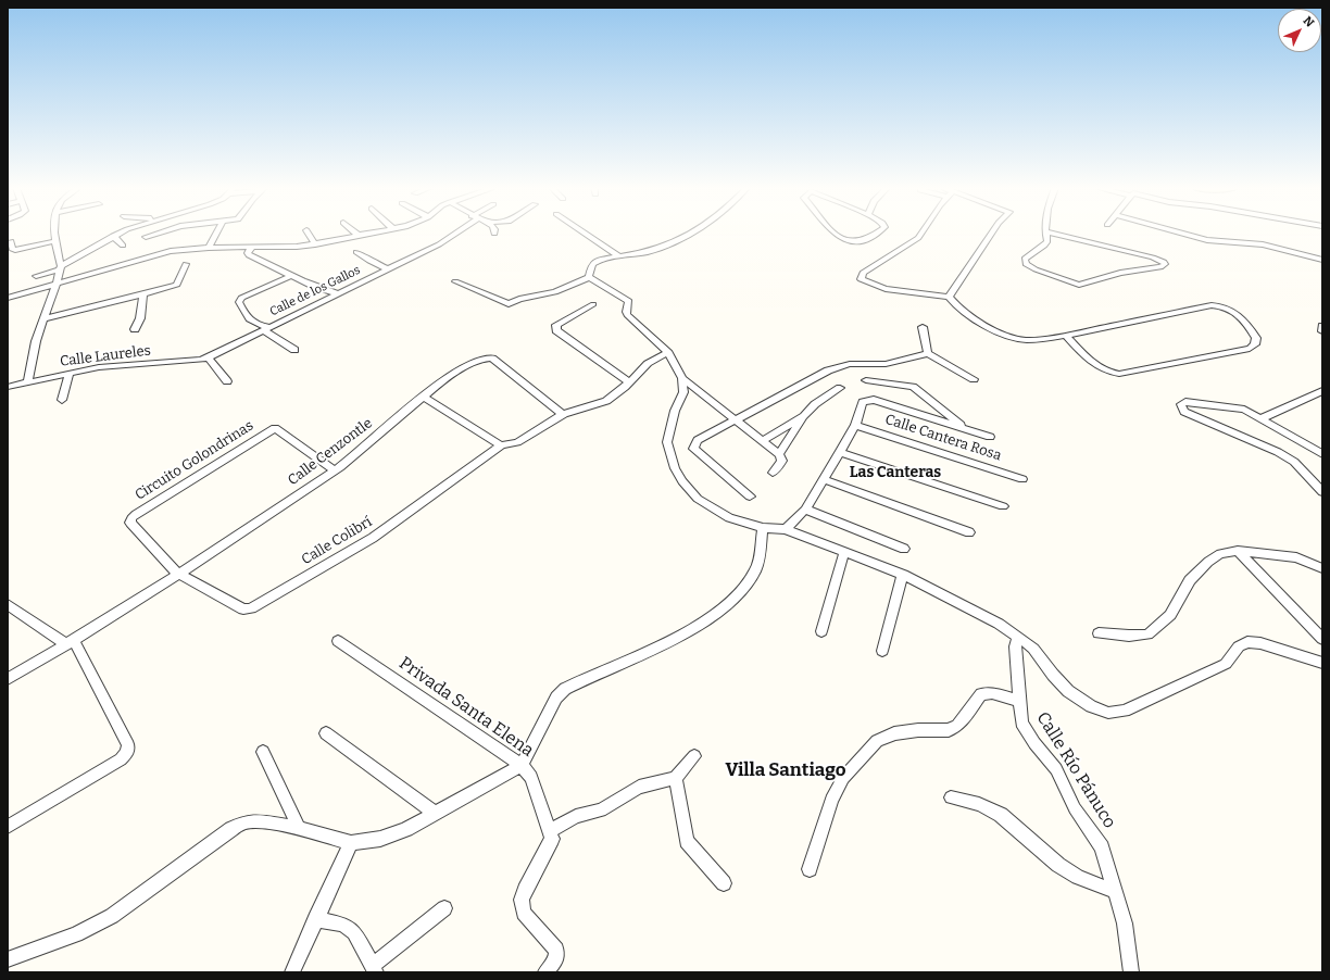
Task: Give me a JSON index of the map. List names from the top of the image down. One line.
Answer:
{"streets":{"street":["Calle de los Gallos","Calle Laureles","Calle Cantera Rosa","Calle Cenzontle","Circuito Golondrinas","Calle Colibrí","Privada Santa Elena","Calle Río Pánuco"]},"crossings":[["Calle de los Gallos","Calle Laureles"],["Calle Cenzontle","Circuito Golondrinas"],["Calle Cenzontle","Calle Colibrí"],["Circuito Golondrinas","Calle Colibrí"]],"districts":["Las Canteras","Villa Santiago"],"north":"top right"}
